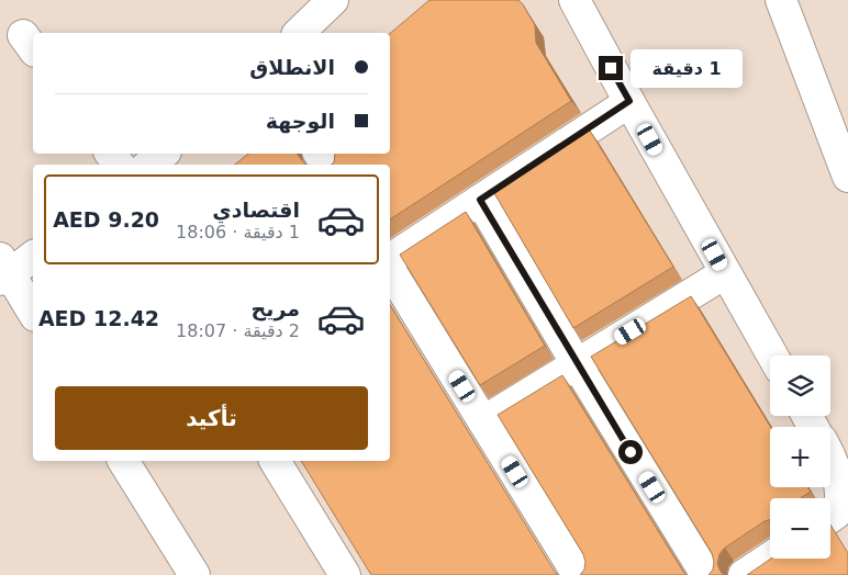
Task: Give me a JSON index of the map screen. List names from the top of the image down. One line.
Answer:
{"page":{"banner":["الانطلاق","الوجهة"],"bubble":"1 دقيقة","list":[{"name":"اقتصادي","note":"1 دقيقة · 18:06","value":"AED 9.20"},{"name":"مريح","note":"2 دقيقة · 18:07","value":"AED 12.42"}],"map_buttons":["+","−"],"buttons":"تأكيد"}}
